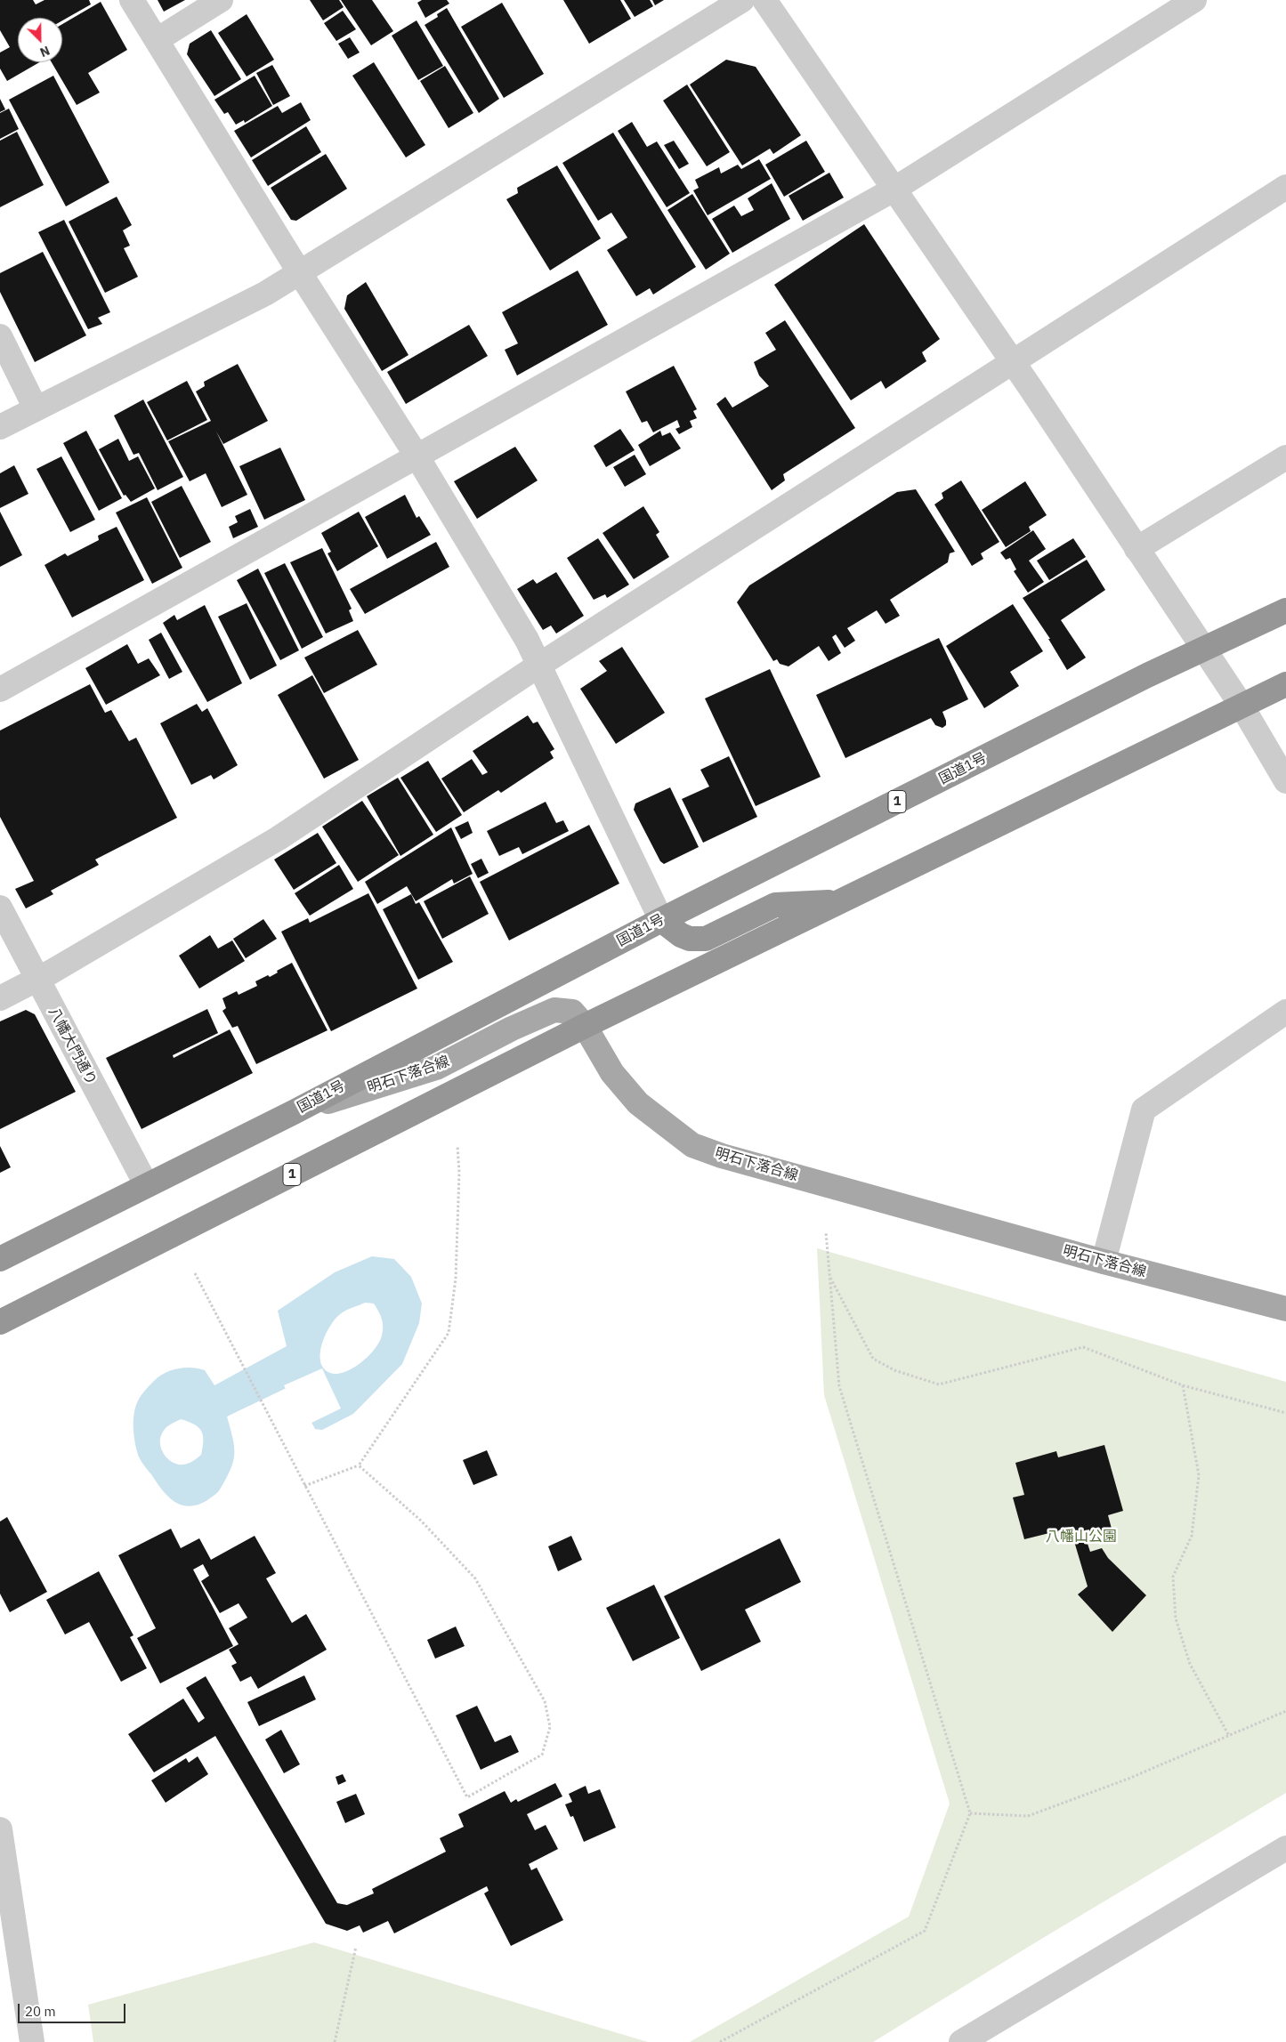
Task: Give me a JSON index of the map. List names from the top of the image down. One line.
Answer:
{"streets":{"highway":["国道1号","1"],"main road":["明石下落合線"],"street":["八幡大門通り"]},"crossings":[["国道1号","八幡大門通り"],["国道1号","明石下落合線"],["1","明石下落合線"]],"parks":["八幡山公園"],"scale_bar":"20 m","north":"bottom right"}
